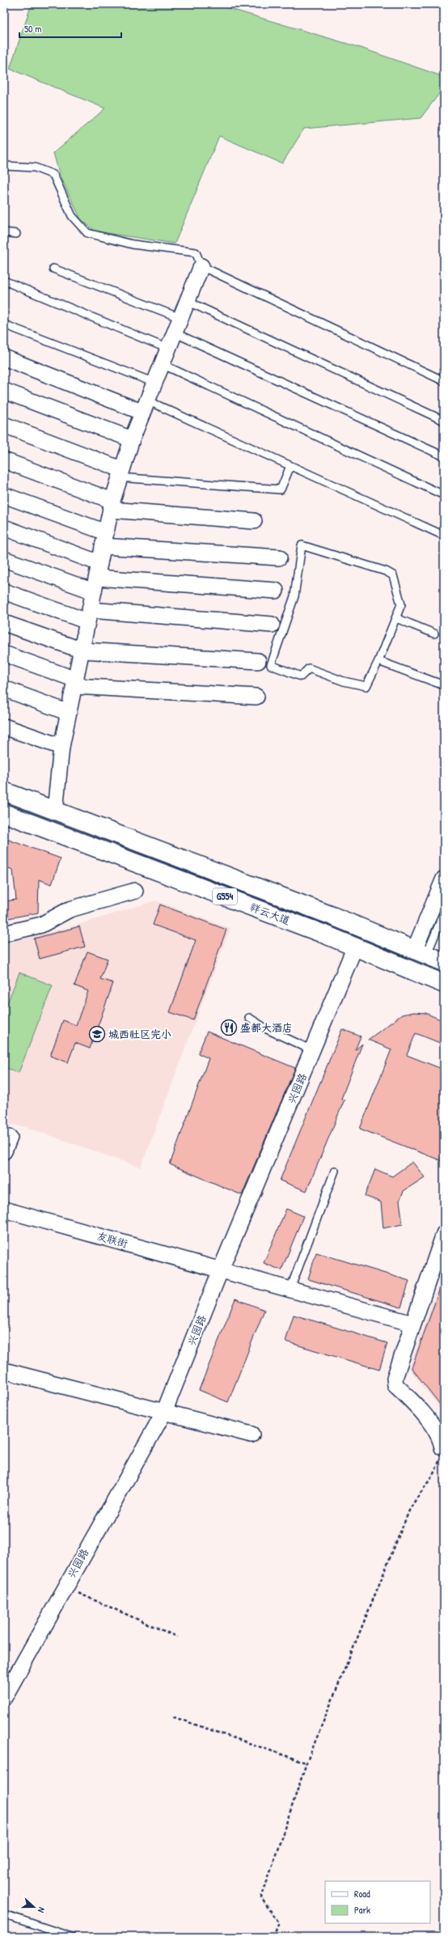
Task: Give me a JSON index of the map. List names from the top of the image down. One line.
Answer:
{"streets":{"highway":["G554","祥云大道"],"street":["兴园路","友联街"]},"crossings":[["祥云大道","兴园路"],["兴园路","友联街"]],"places":{"restaurant":["盛都大酒店"],"school or university":["城西社区完小"]},"legend":["Road","Park"],"scale_bar":"50 m","north":"right"}
